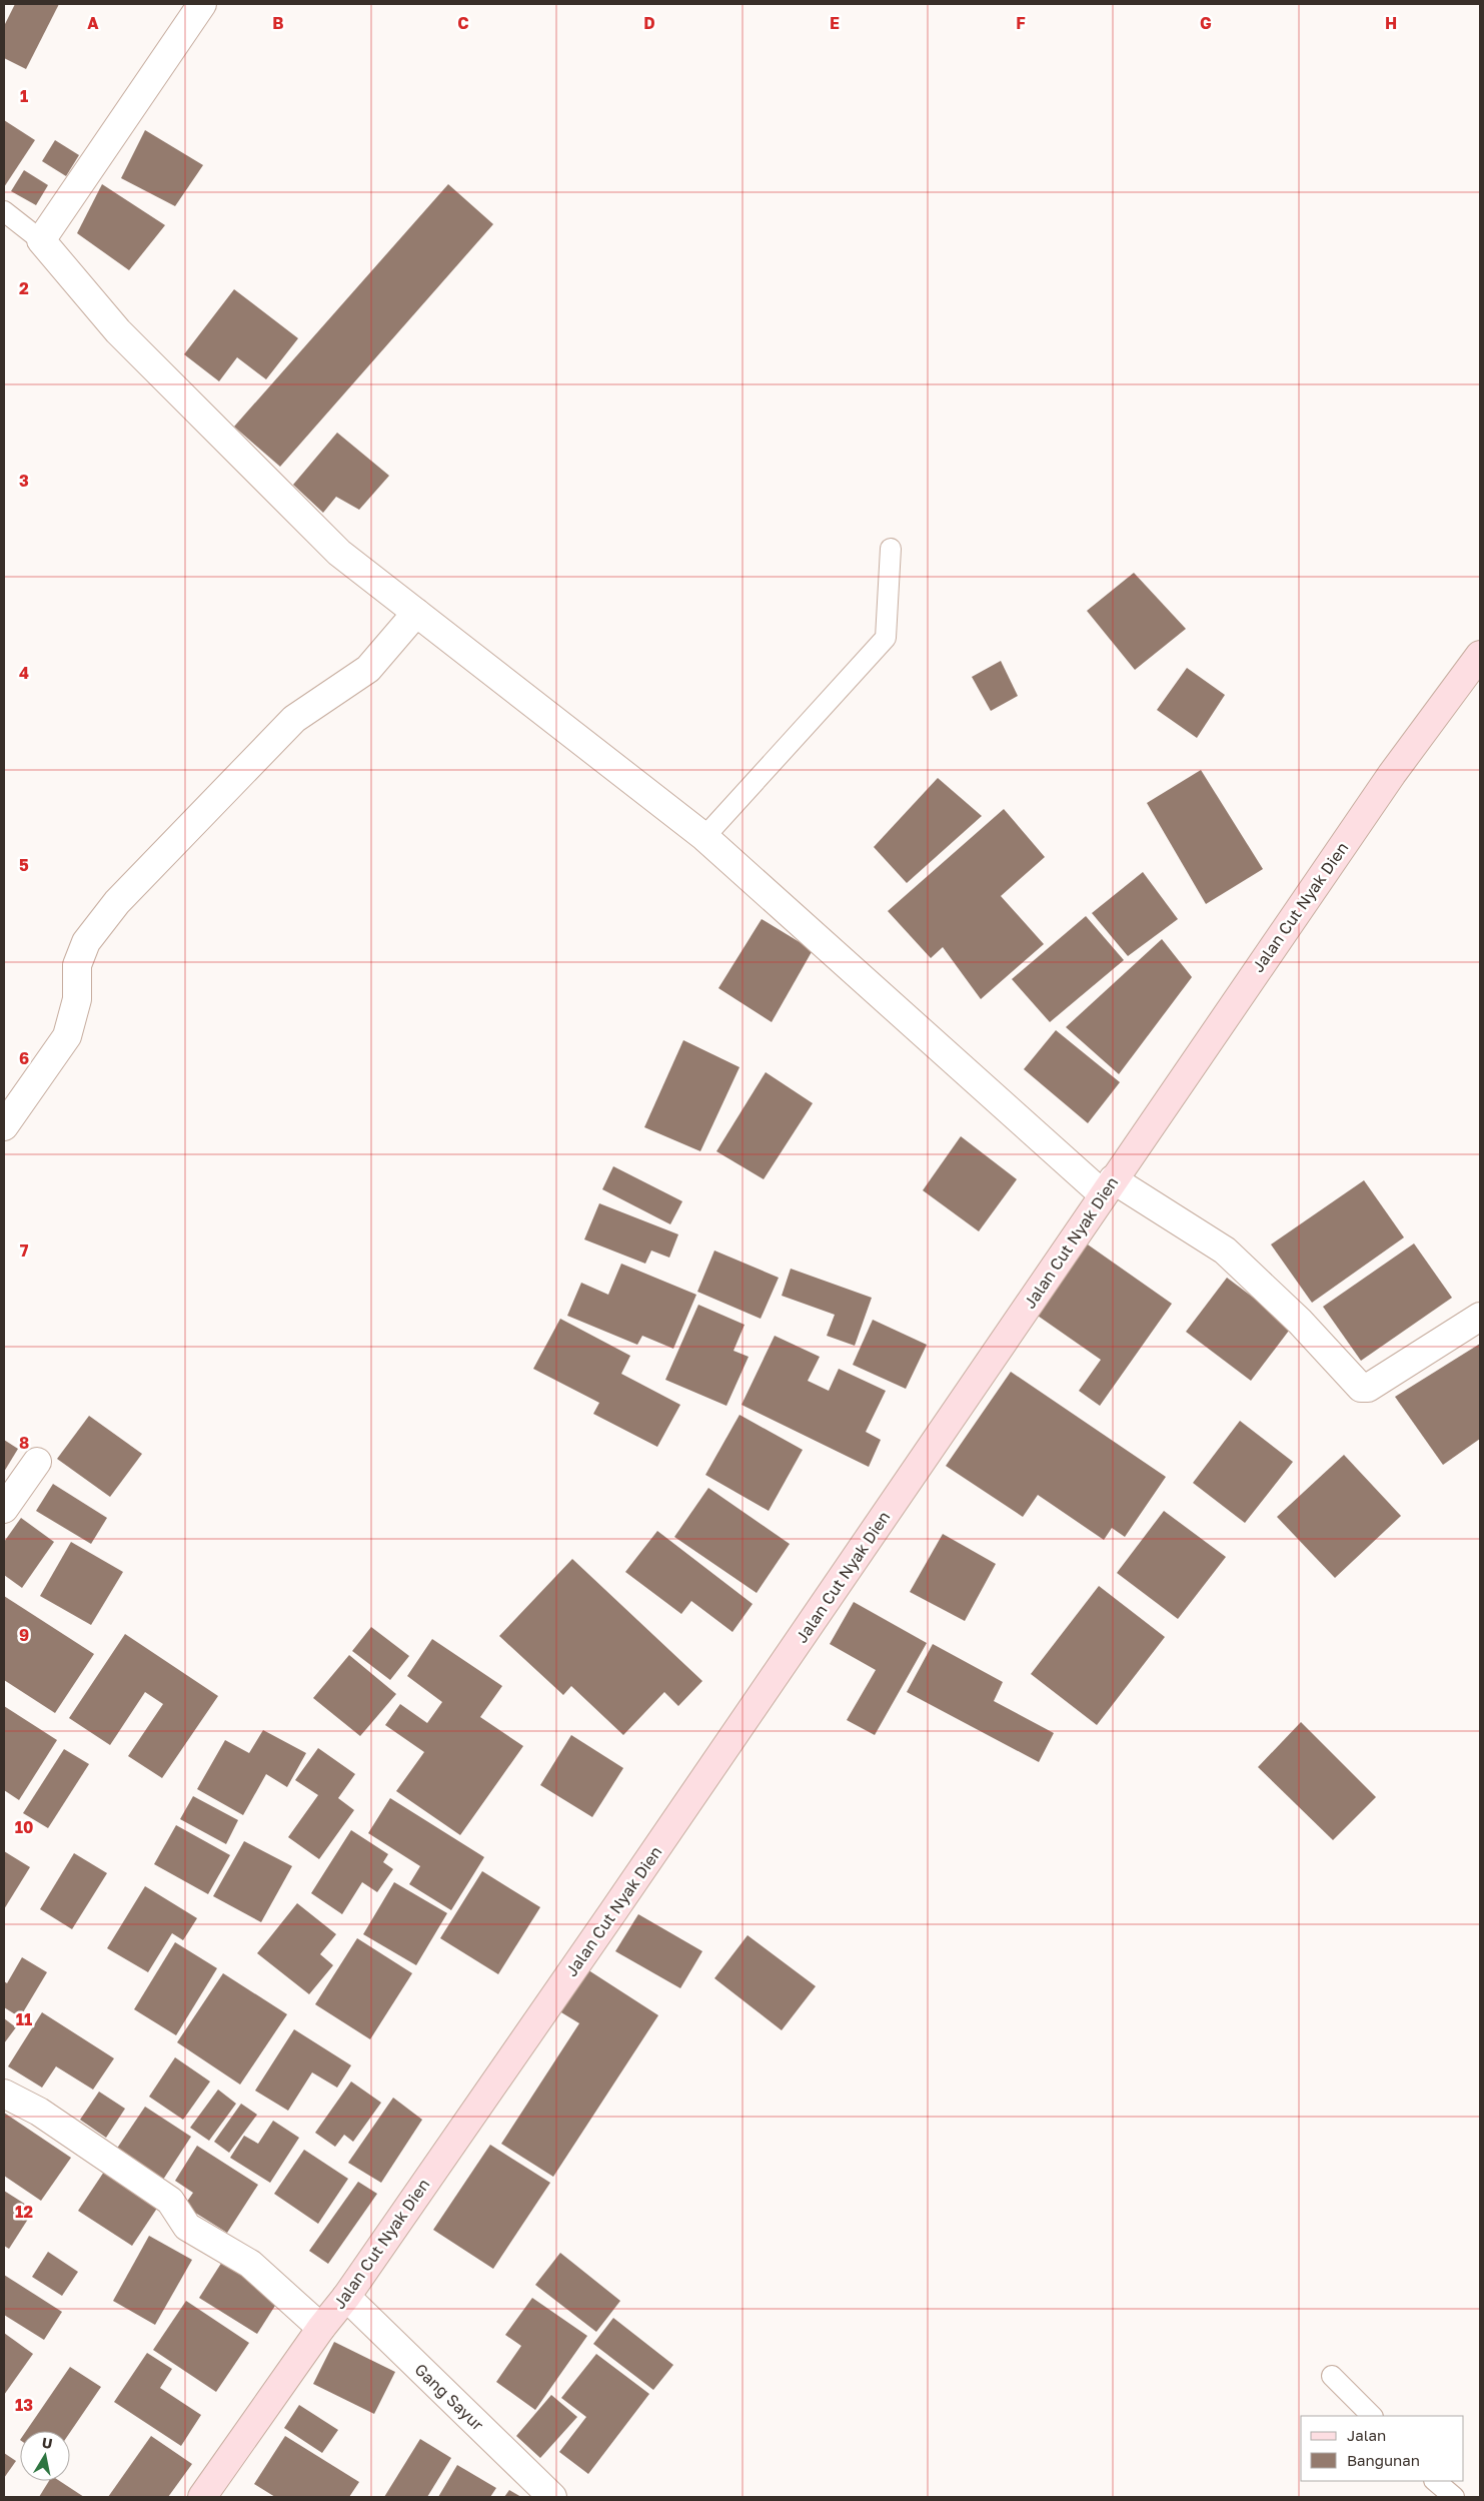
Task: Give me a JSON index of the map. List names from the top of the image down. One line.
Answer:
{"streets":{"street":["Jalan Cut Nyak Dien","Gang Sayur"]},"crossings":[["Jalan Cut Nyak Dien","Gang Sayur"]],"legend":["Jalan","Bangunan"],"north":"top","grid":{"columns":["A","B","C","D","E","F","G","H"],"rows":["1","2","3","4","5","6","7","8","9","10","11","12","13"]}}
